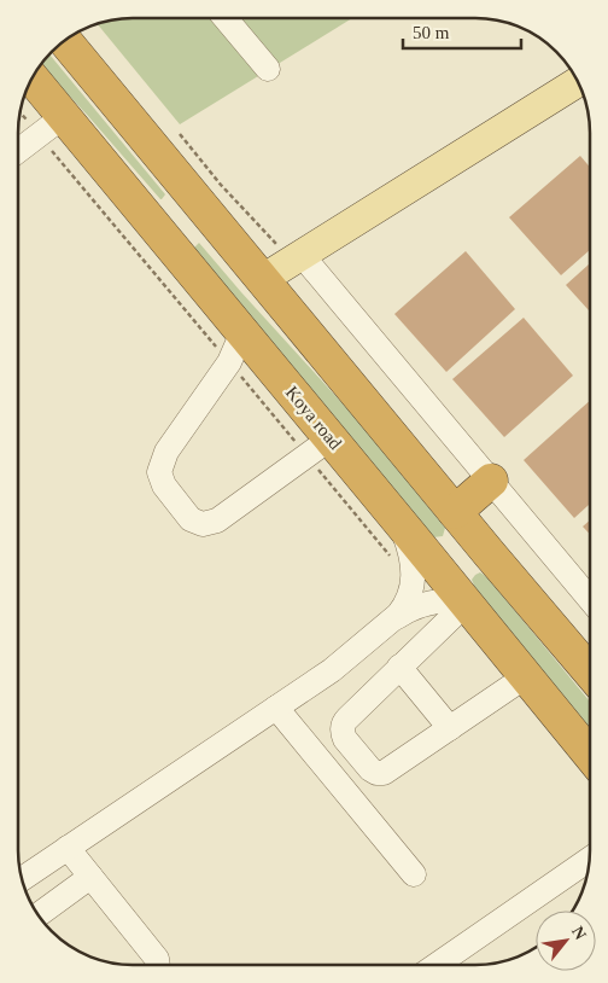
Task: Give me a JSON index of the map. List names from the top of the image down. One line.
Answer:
{"streets":{"highway":["Koya road"]},"scale_bar":"50 m","north":"top right"}
